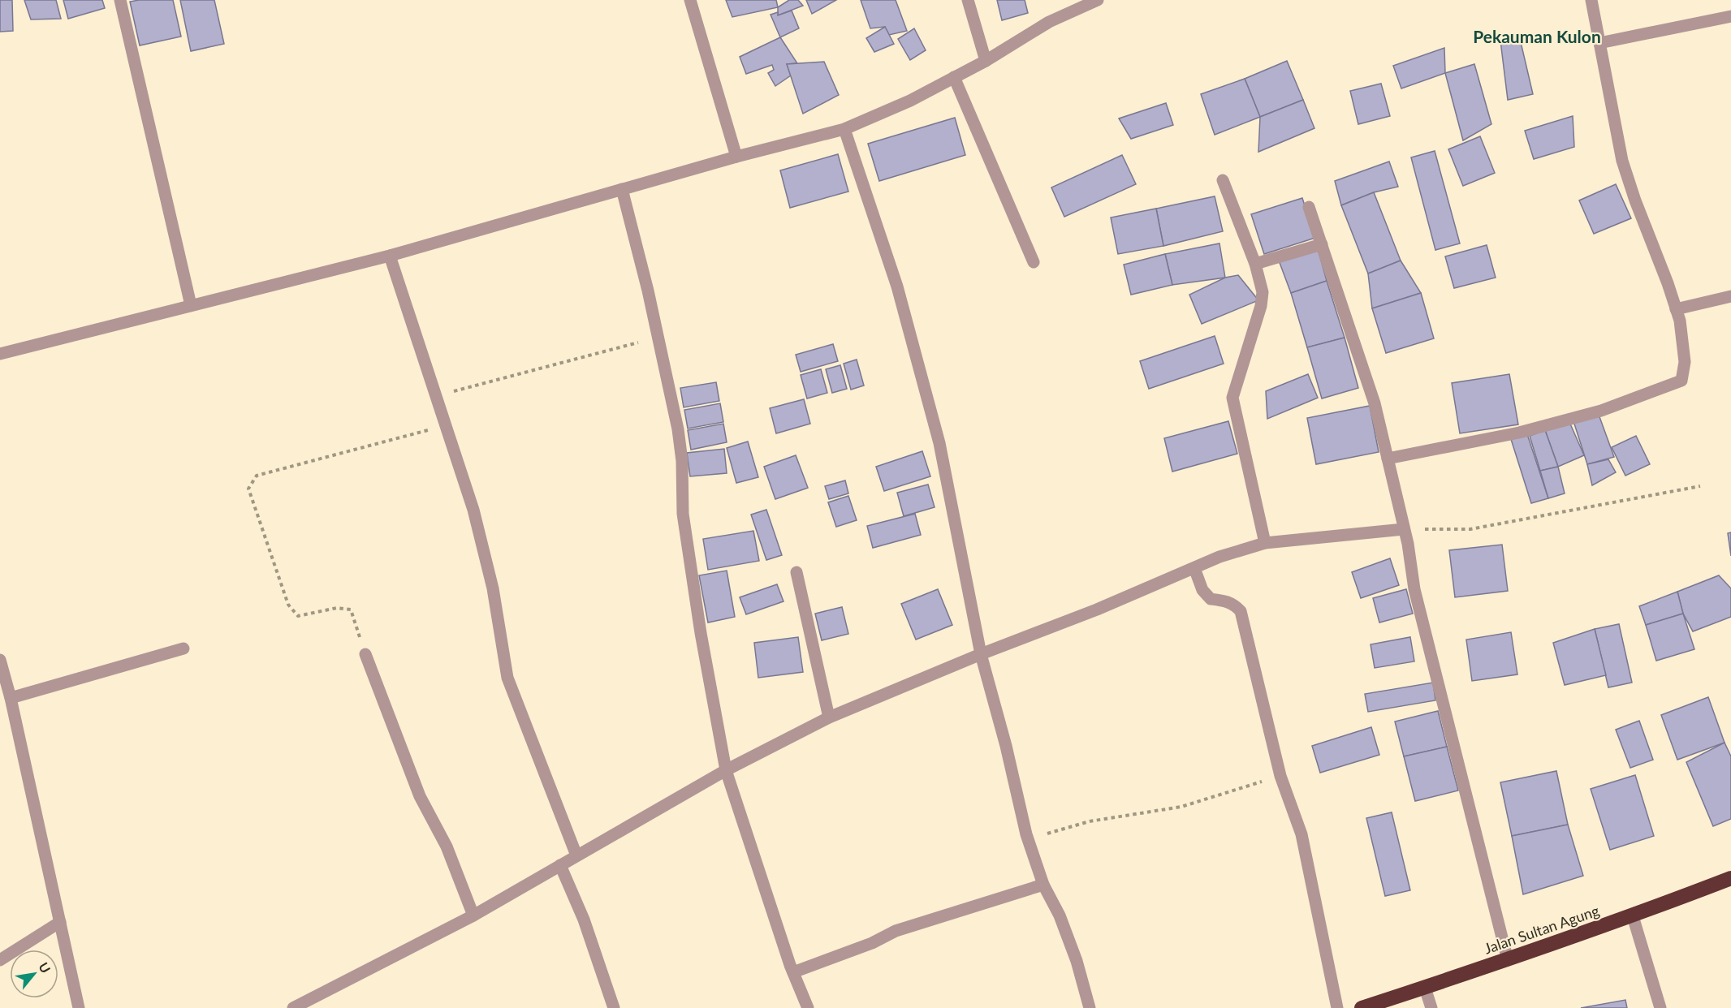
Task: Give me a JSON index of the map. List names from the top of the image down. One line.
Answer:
{"streets":{"highway":["Jalan Sultan Agung"]},"districts":["Pekauman Kulon"],"north":"top right"}
